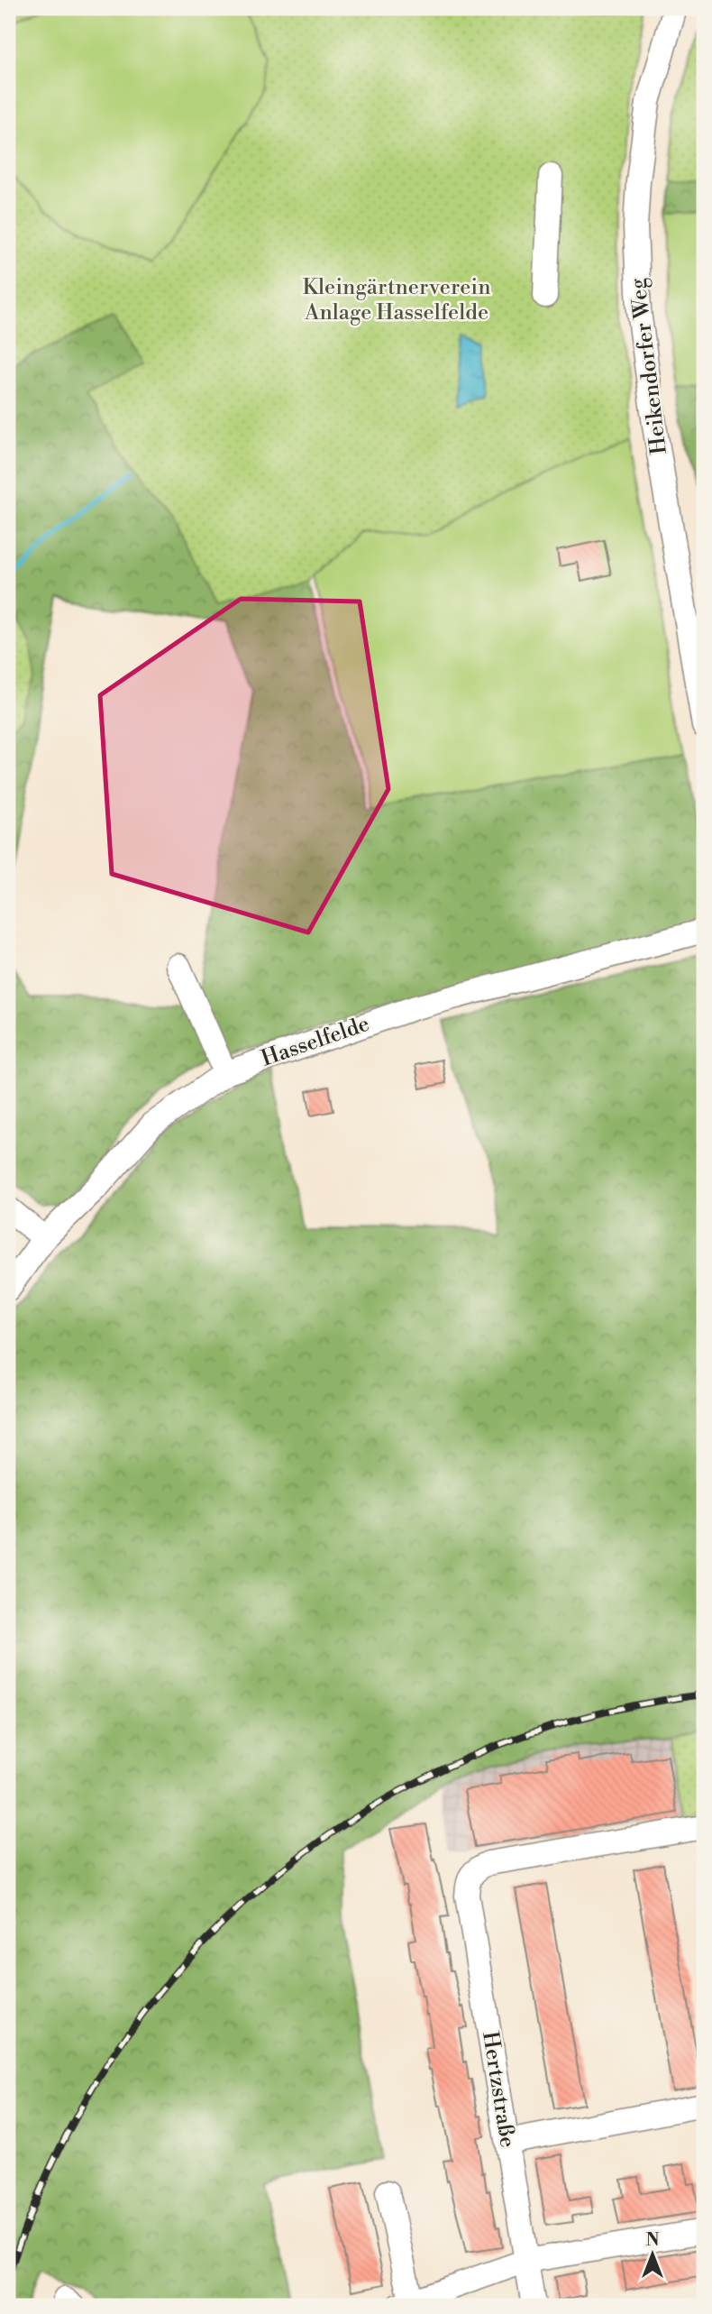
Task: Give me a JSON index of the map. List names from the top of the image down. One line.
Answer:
{"streets":{"street":["Heikendorfer Weg","Hasselfelde","Hertzstraße"]},"parks":["Kleingärtnerverein Anlage Hasselfelde"],"north":"top"}
